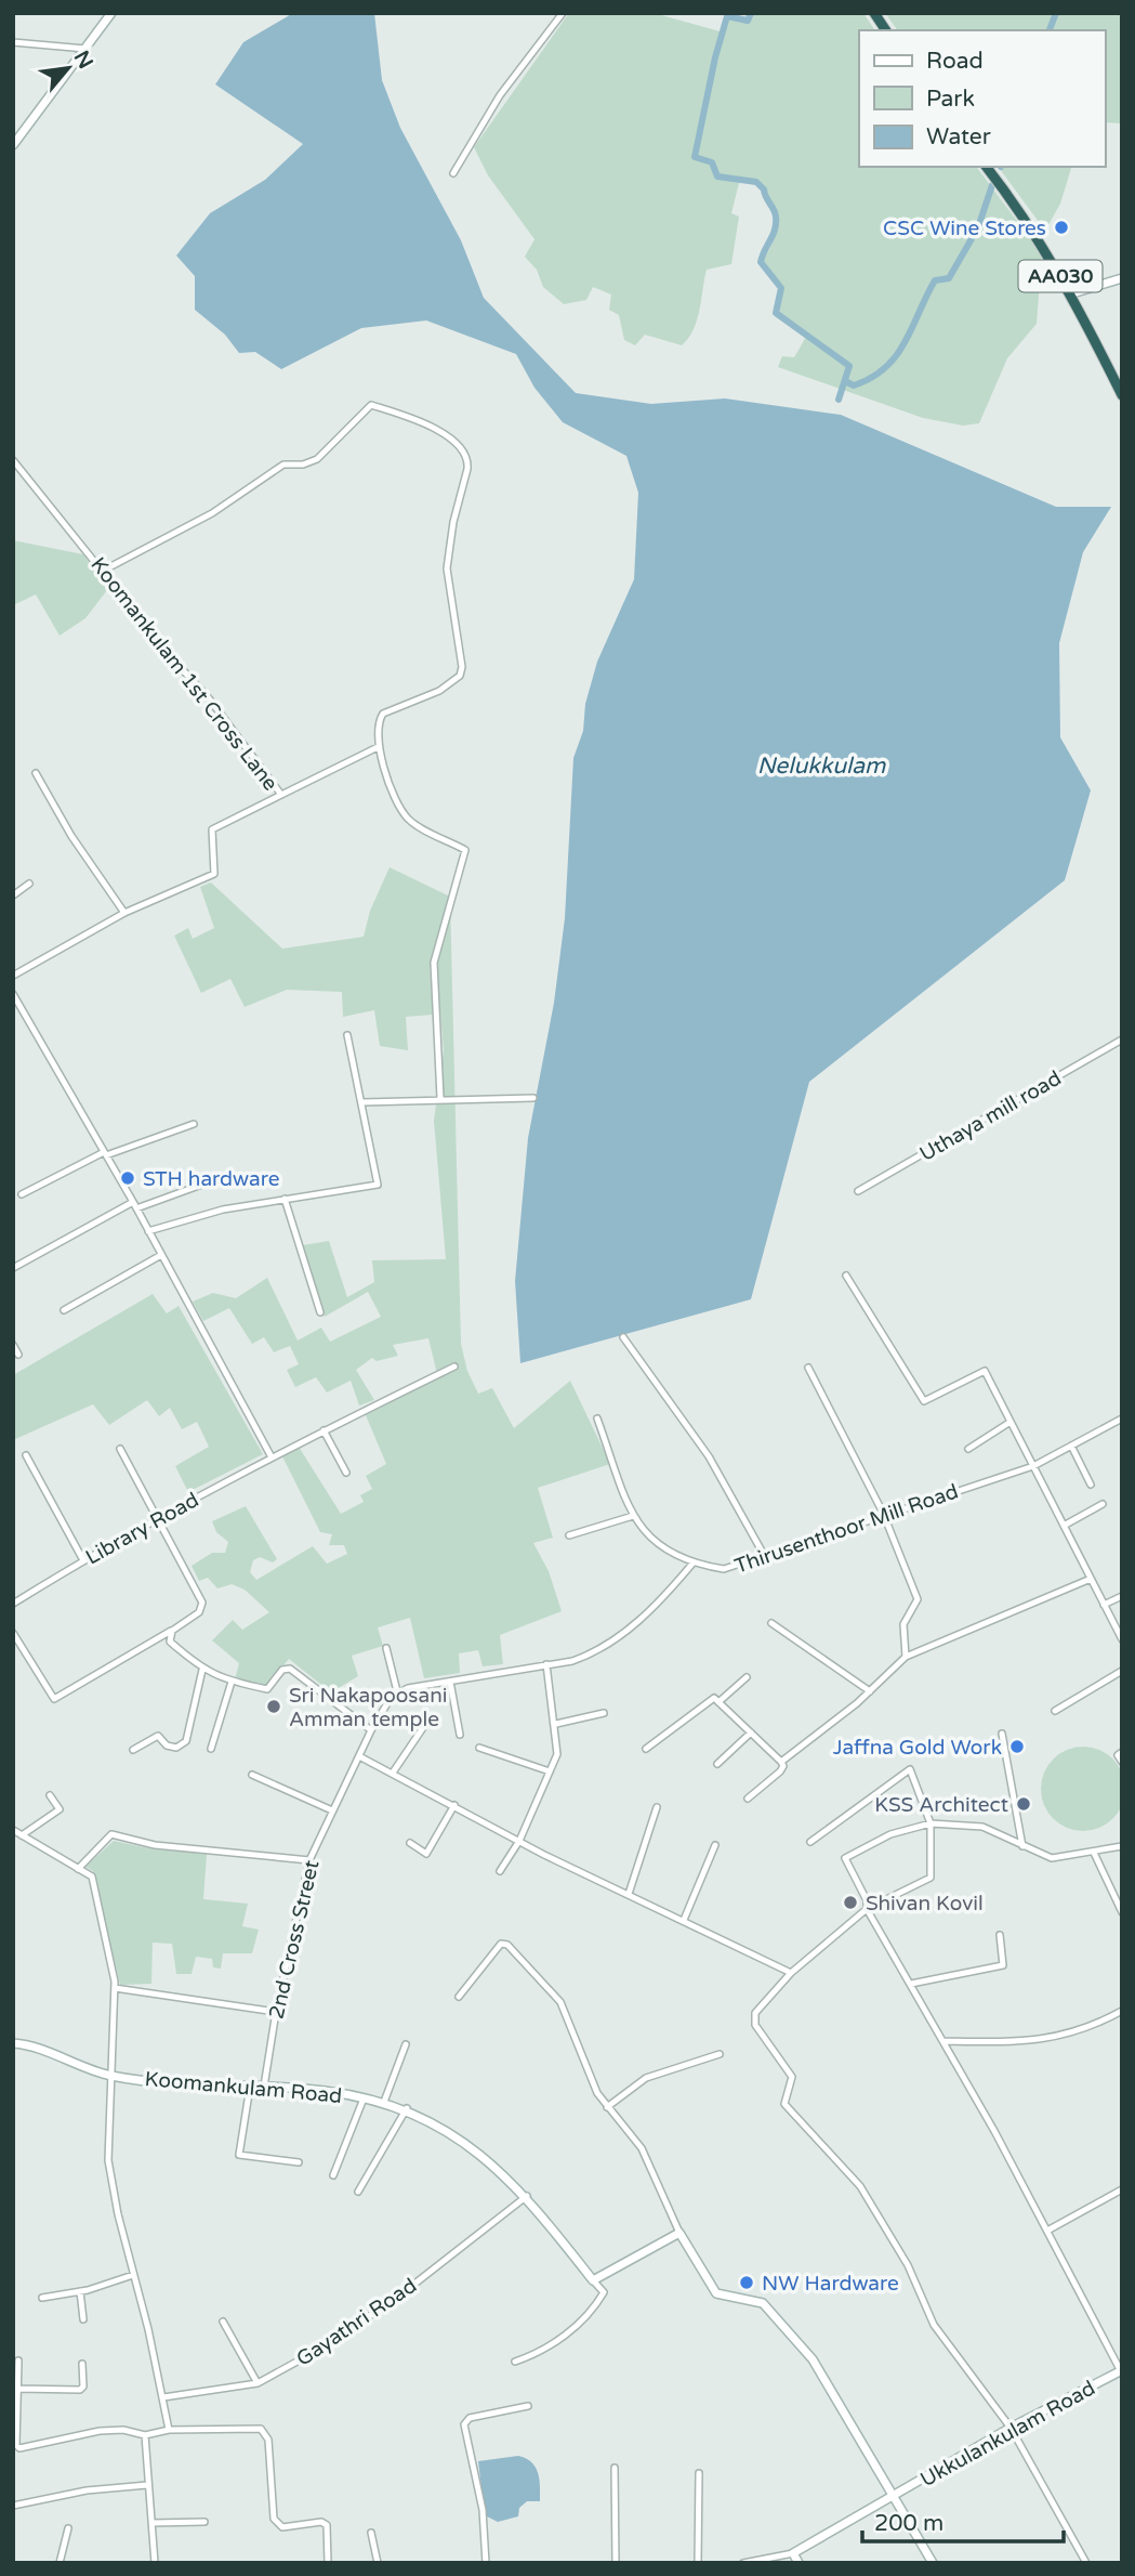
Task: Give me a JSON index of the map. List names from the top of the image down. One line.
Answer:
{"streets":{"highway":["AA030"],"street":["Koomankulam 1st Cross Lane","Uthaya mill road","Library Road","Thirusenthoor Mill Road","2nd Cross Street","Koomankulam Road","Gayathri Road","Ukkulankulam Road"]},"crossings":[["2nd Cross Street","Koomankulam Road"],["Koomankulam Road","Gayathri Road"]],"water":["Nelukkulam"],"places":["CSC Wine Stores","STH hardware","Sri Nakapoosani Amman temple","Jaffna Gold Work","KSS Architect","Shivan Kovil","NW Hardware"],"legend":["Road","Park","Water"],"scale_bar":"200 m","north":"top right"}
